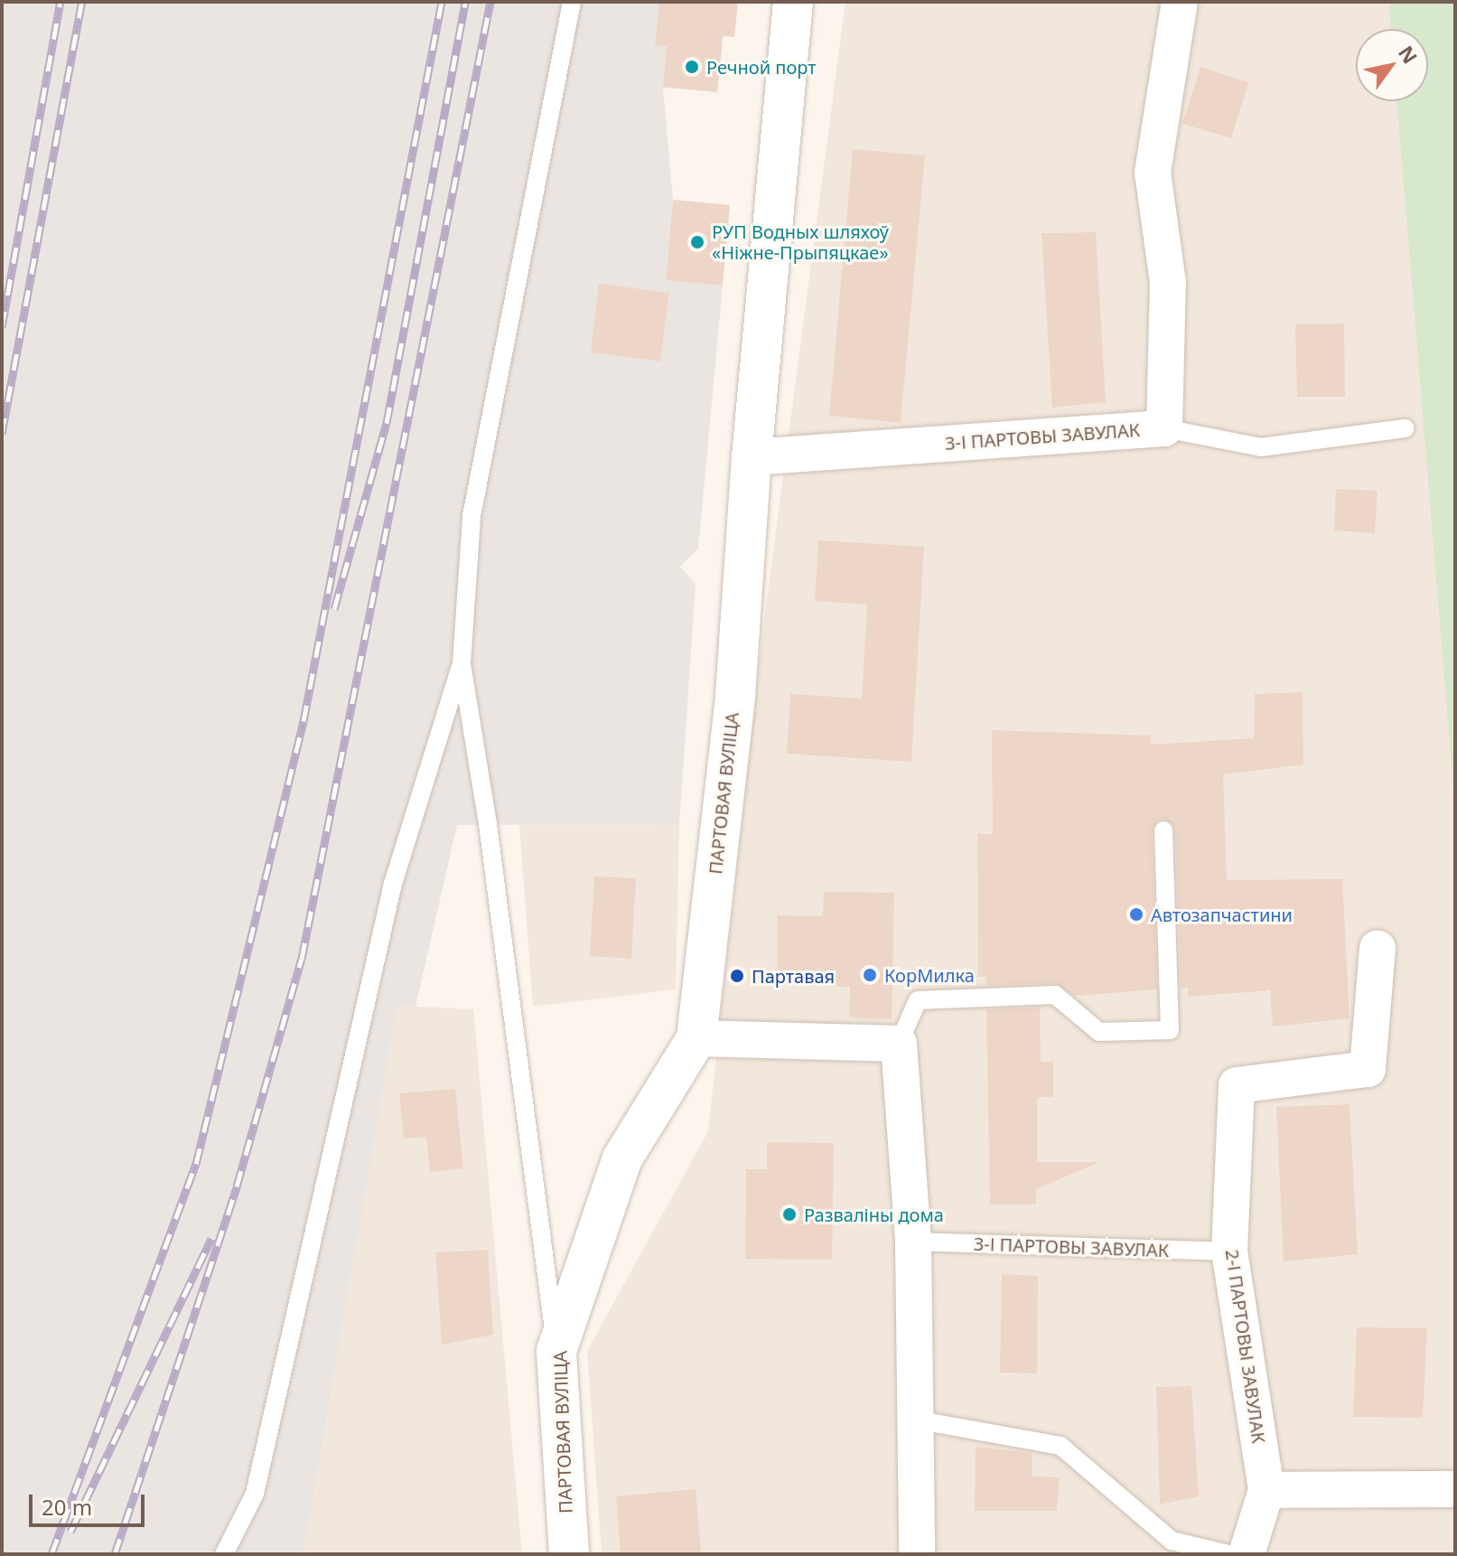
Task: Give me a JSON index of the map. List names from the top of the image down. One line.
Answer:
{"streets":{"street":["3-І ПАРТОВЫ ЗАВУЛАК","ПАРТОВАЯ ВУЛІЦА","2-І ПАРТОВЫ ЗАВУЛАК"]},"crossings":[["3-І ПАРТОВЫ ЗАВУЛАК","ПАРТОВАЯ ВУЛІЦА"],["3-І ПАРТОВЫ ЗАВУЛАК","2-І ПАРТОВЫ ЗАВУЛАК"]],"places":["Речной порт","РУП Водных шляхоў «Ніжне-Прыпяцкае»","Автозапчастини","КорМилка","Партавая","Разваліны дома"],"scale_bar":"20 m","north":"top right"}
